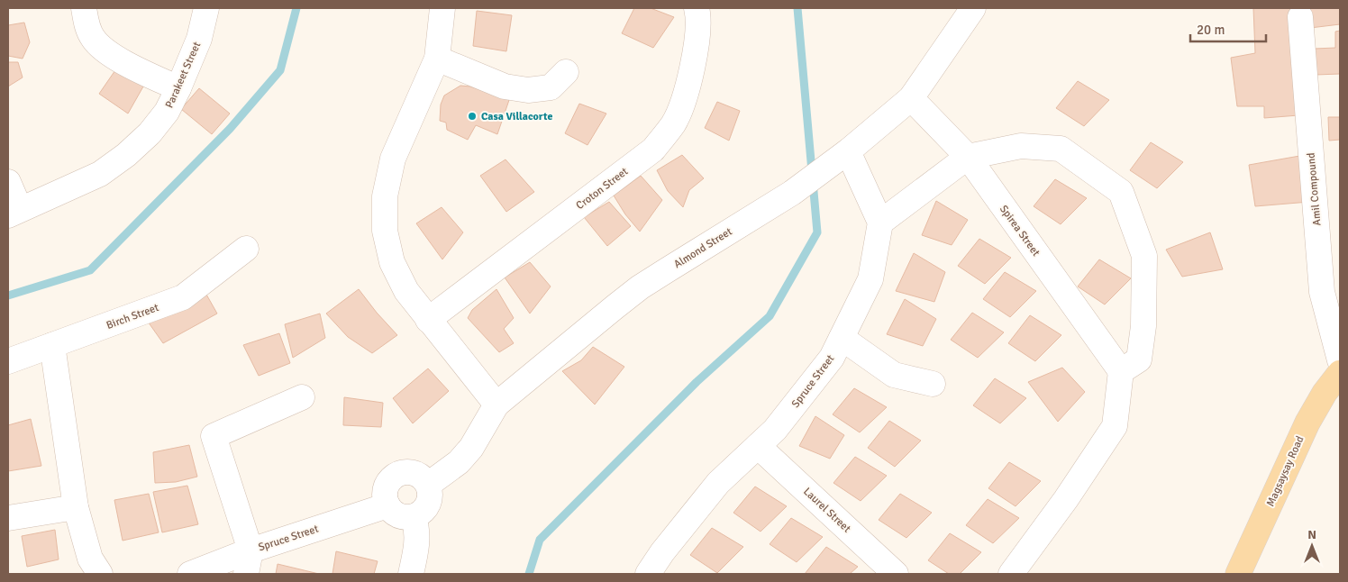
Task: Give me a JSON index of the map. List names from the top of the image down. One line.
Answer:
{"streets":{"main road":["Magsaysay Road"],"street":["Parakeet Street","Croton Street","Amil Compound","Spirea Street","Almond Street","Birch Street","Spruce Street","Laurel Street"]},"crossings":[["Spirea Street","Almond Street"],["Almond Street","Spruce Street"],["Spruce Street","Laurel Street"]],"places":["Casa Villacorte"],"scale_bar":"20 m","north":"top"}
